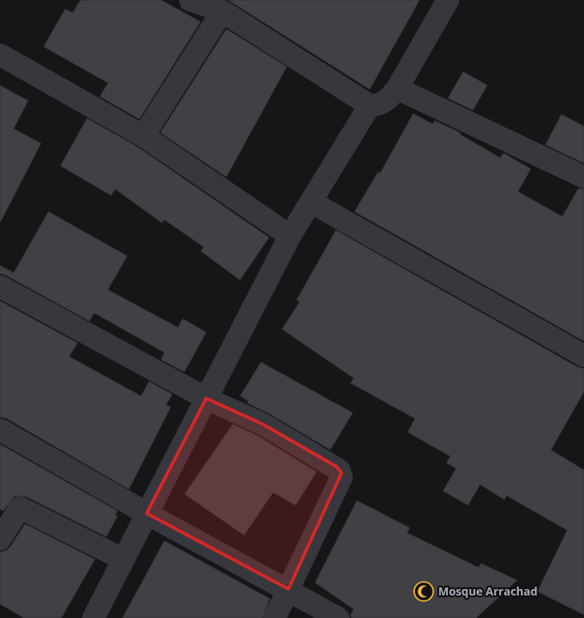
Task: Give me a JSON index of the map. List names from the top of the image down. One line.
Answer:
{"places":{"mosque":["Mosque Arrachad"]}}
